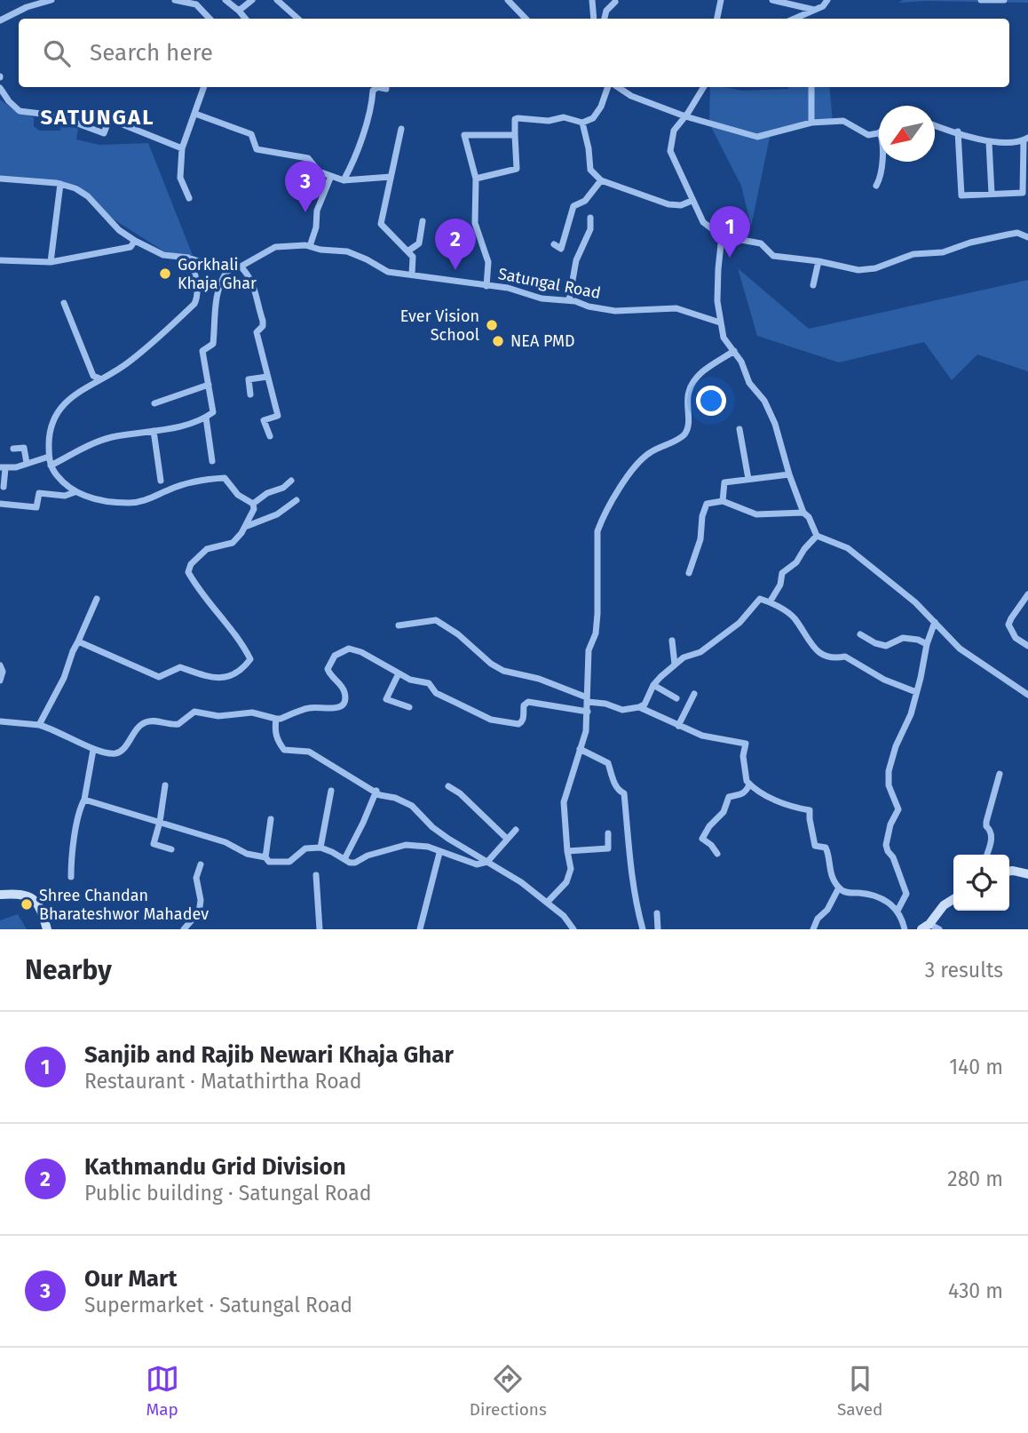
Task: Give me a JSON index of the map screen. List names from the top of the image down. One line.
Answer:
{"streets":{"street":["Satungal Road"]},"districts":["SATUNGAL"],"places":["Gorkhali Khaja Ghar","Ever Vision School","NEA PMD","Shree Chandan Bharateshwor Mahadev"],"north":"bottom left","page":{"search":"Search here","pins":["3","1","2"],"heading":["Nearby","3 results"],"list":[{"mark":"1","name":"Sanjib and Rajib Newari Khaja Ghar","note":"Restaurant · Matathirtha Road","value":"140 m"},{"mark":"2","name":"Kathmandu Grid Division","note":"Public building · Satungal Road","value":"280 m"},{"mark":"3","name":"Our Mart","note":"Supermarket · Satungal Road","value":"430 m"}],"nav":["Map","Directions","Saved"]}}
